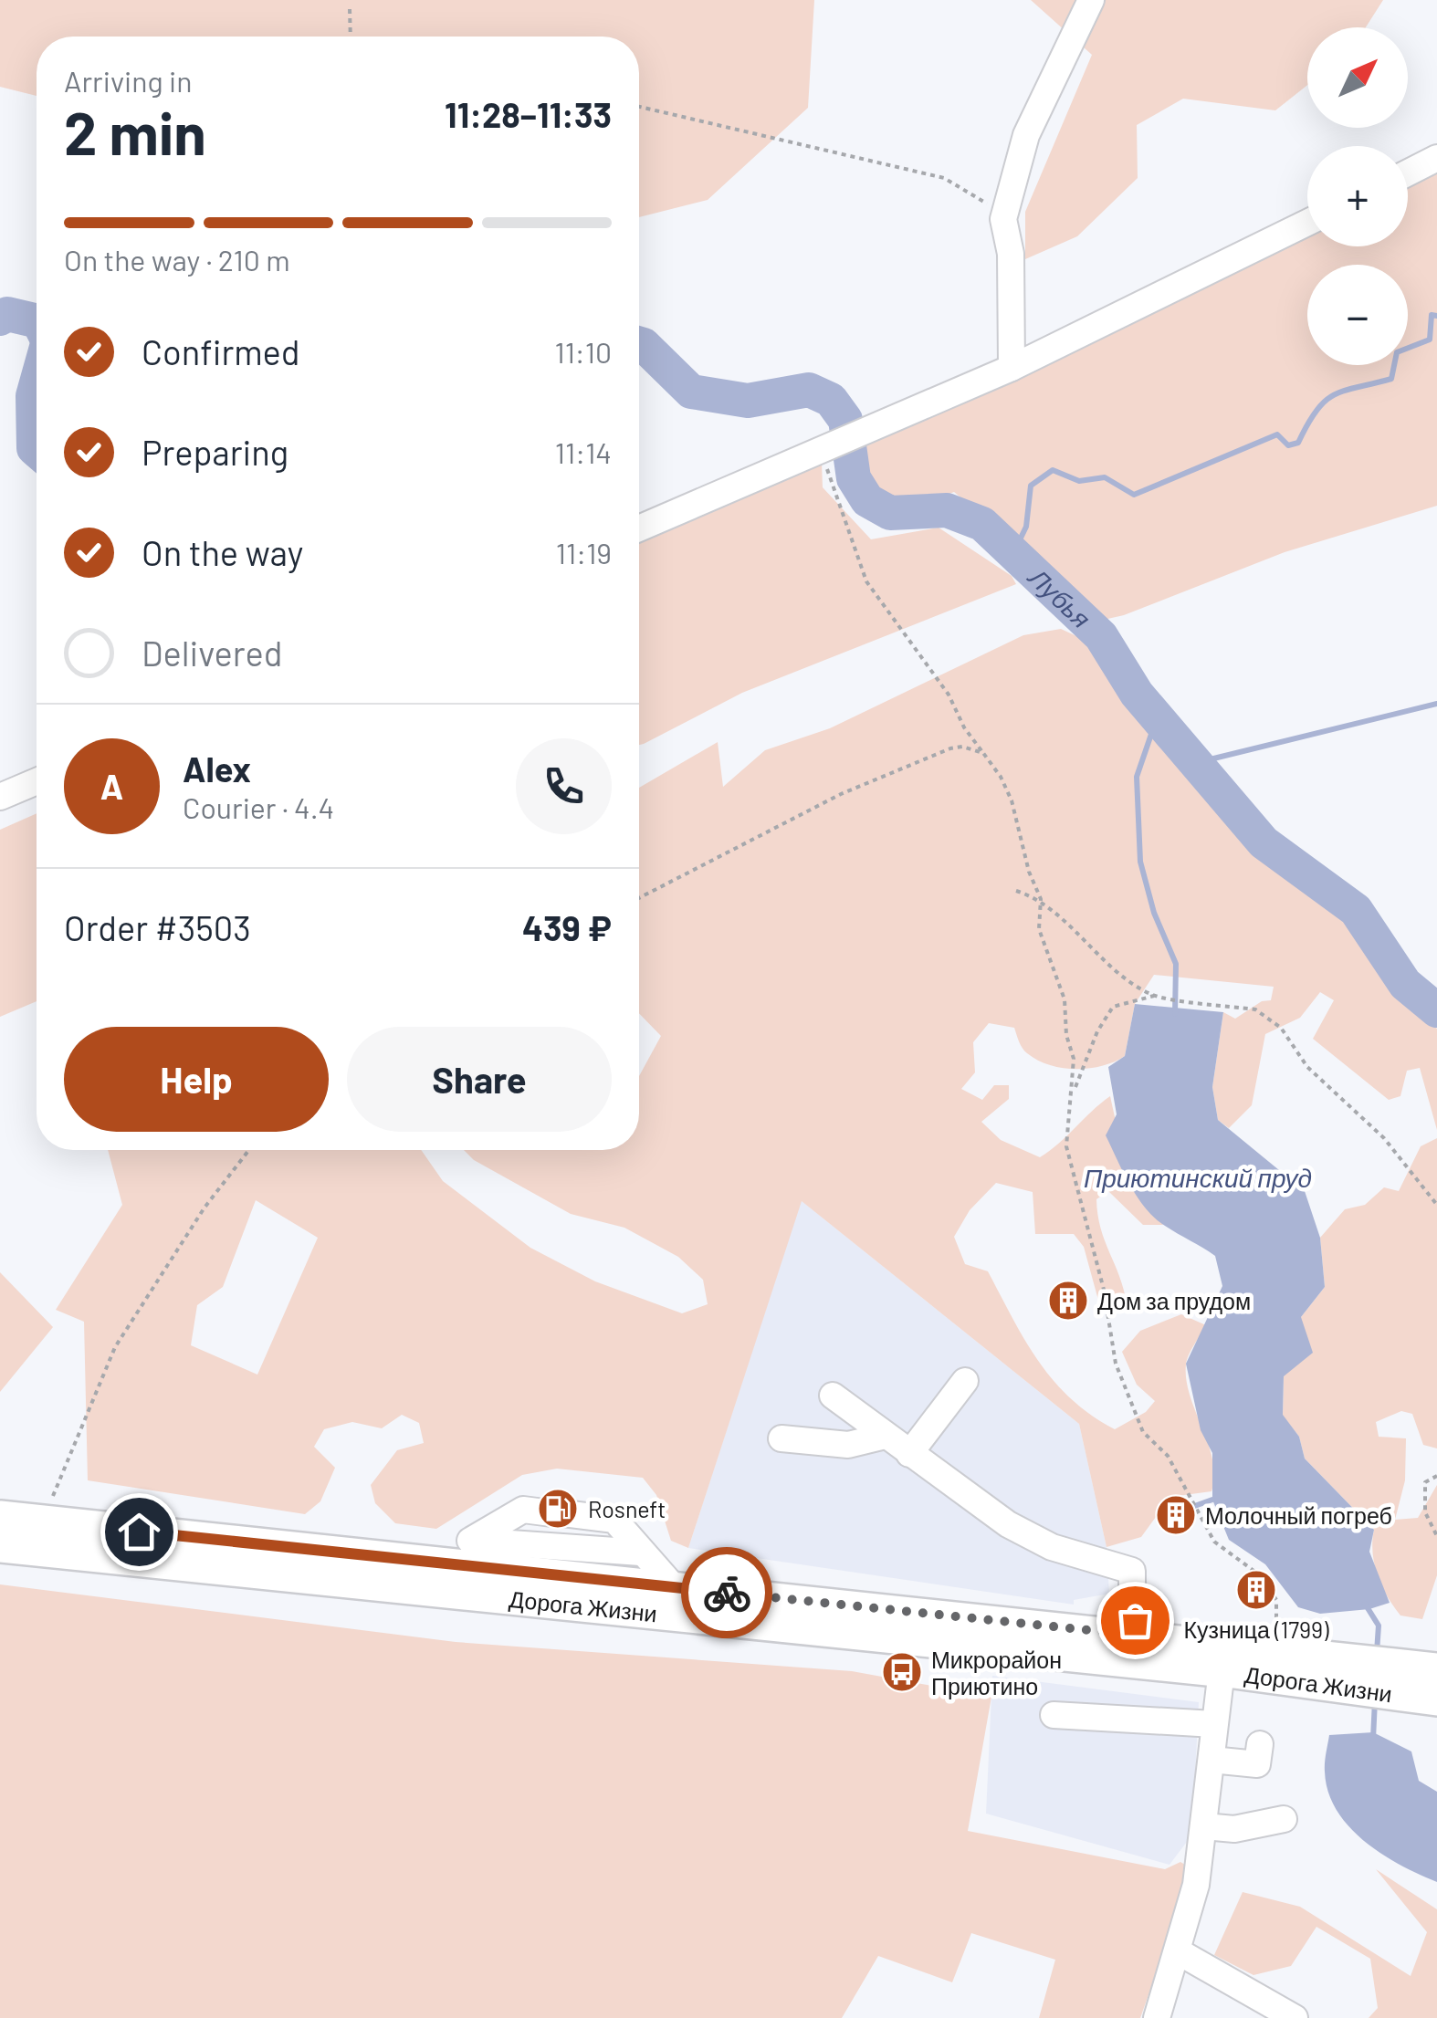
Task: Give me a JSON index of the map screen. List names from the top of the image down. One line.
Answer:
{"streets":{"main road":["Дорога Жизни"]},"water":["Лубья","Приютинский пруд"],"places":{"building":["Дом за прудом","Молочный погреб","Кузница (1799)"],"fuel station":["Rosneft"],"bus stop":["Микрорайон Приютино"]},"north":"top right","page":{"map_buttons":["+","−"],"heading":["2 min","Arriving in","11:28–11:33"],"panel":["Alex","Courier · 4.4","Order #3503","439 ₽"],"bar":"On the way · 210 m","list":[["Confirmed","11:10"],["Preparing","11:14"],["On the way","11:19"],"Delivered"],"round":"A","buttons":["Help","Share"]}}
